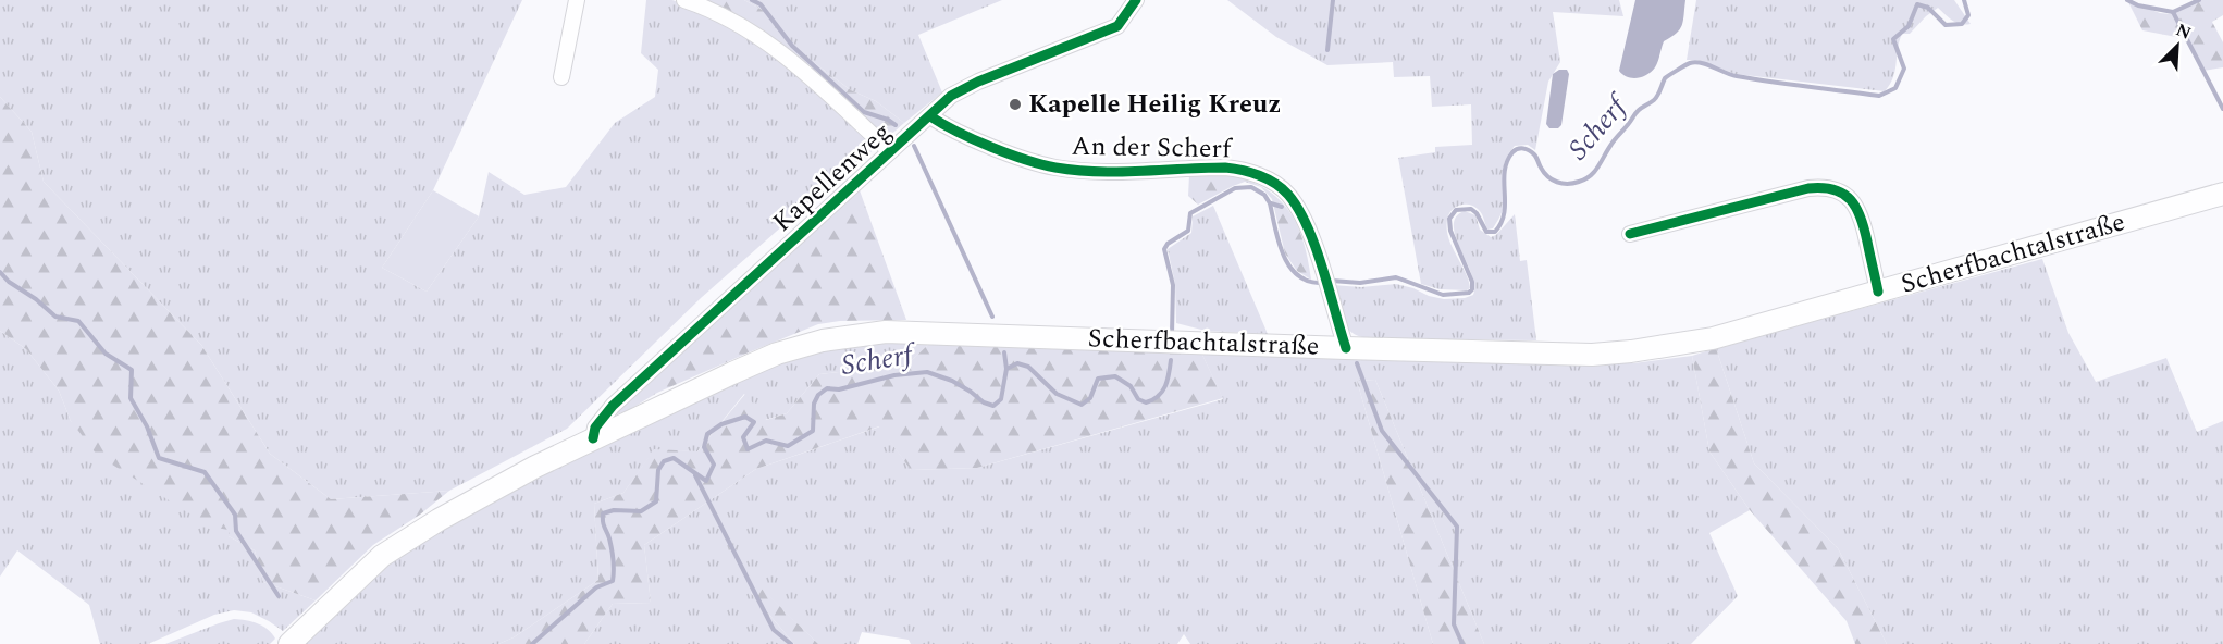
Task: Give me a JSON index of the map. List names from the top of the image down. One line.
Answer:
{"streets":{"main road":["Scherfbachtalstraße"],"street":["An der Scherf","Kapellenweg"]},"crossings":[["An der Scherf","Kapellenweg"],["An der Scherf","Scherfbachtalstraße"],["Kapellenweg","Scherfbachtalstraße"]],"water":["Scherf"],"places":["Kapelle Heilig Kreuz"],"north":"top right"}
